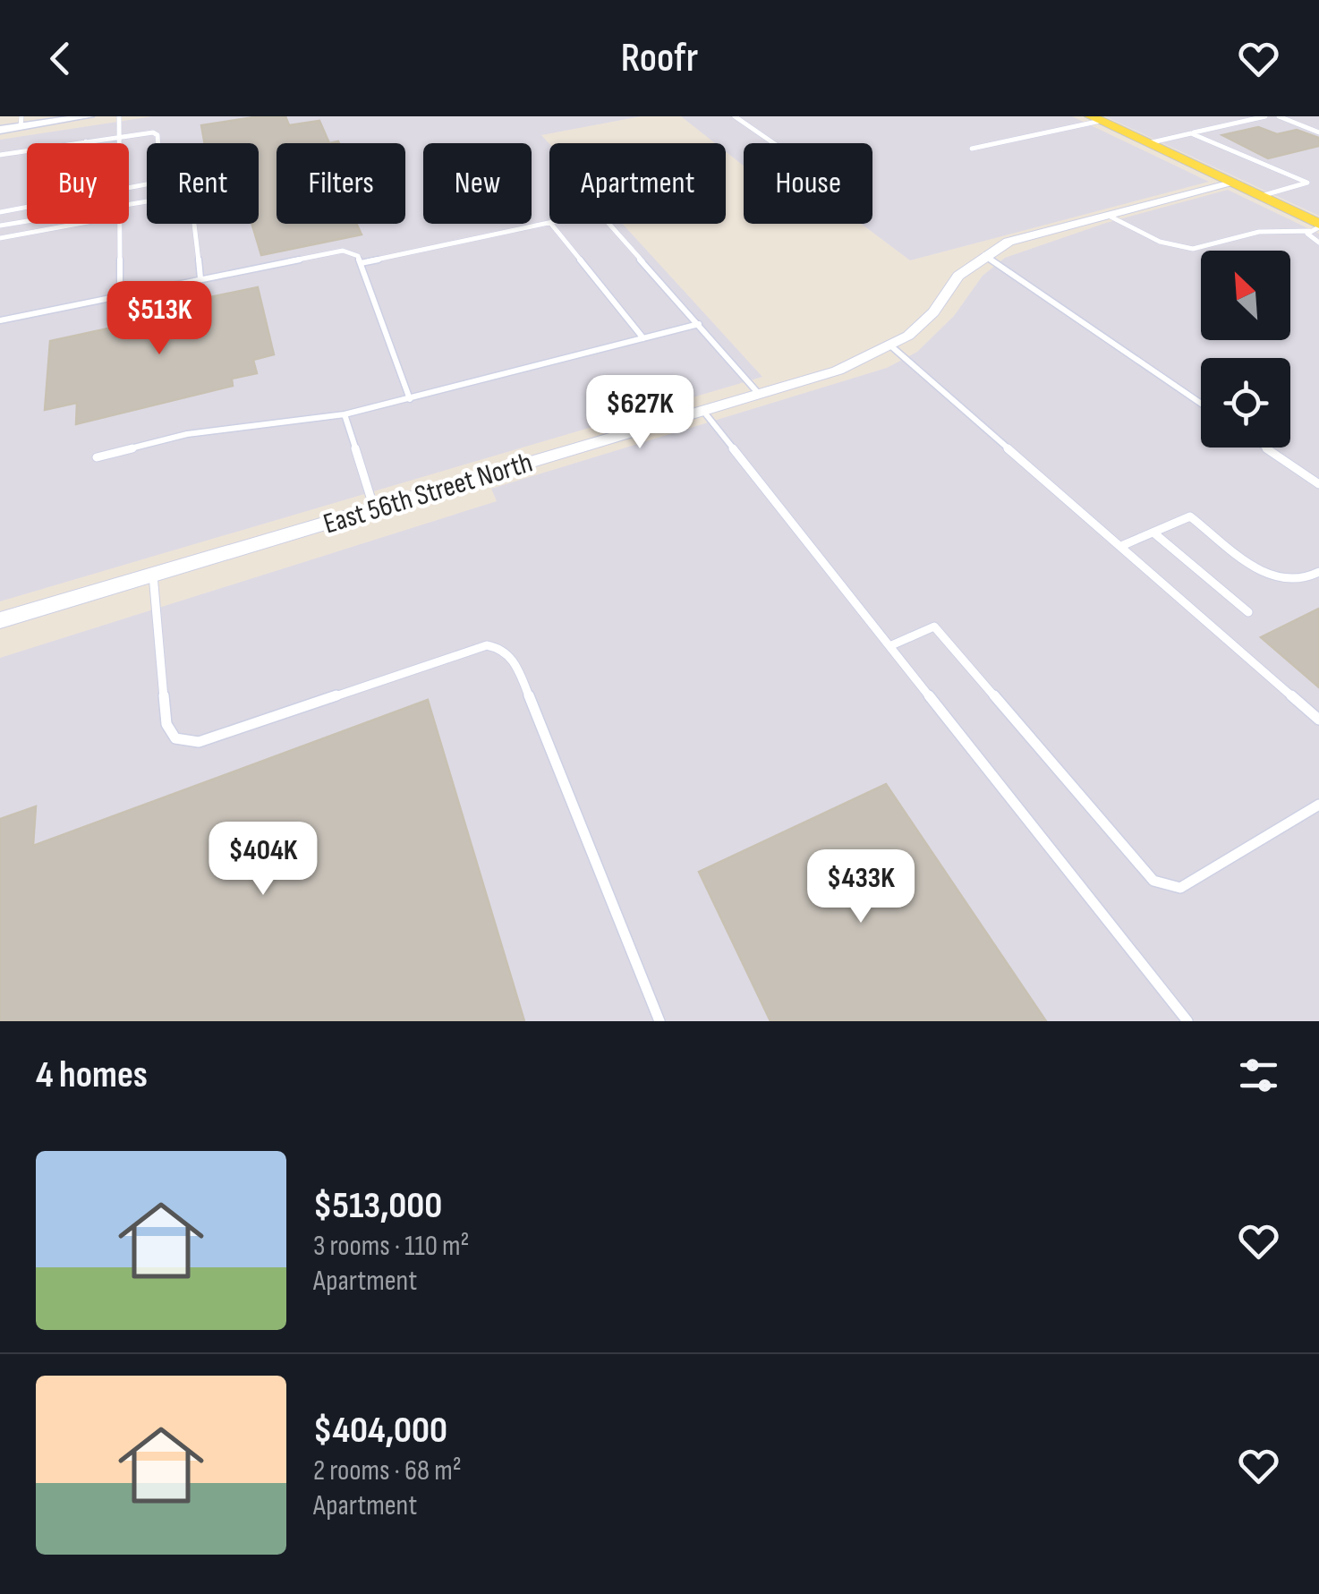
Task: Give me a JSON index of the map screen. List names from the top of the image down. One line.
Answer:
{"streets":{"street":["East 56th Street North"]},"north":"top left","page":{"header":"Roofr","chip":["Buy","Rent","Filters","New","Apartment","House"],"price":["$513K","$627K","$404K","$433K"],"heading":"4 homes","list":[{"name":"$513,000","note":"3 rooms · 110 m² · Apartment"},{"name":"$404,000","note":"2 rooms · 68 m² · Apartment"}]}}
